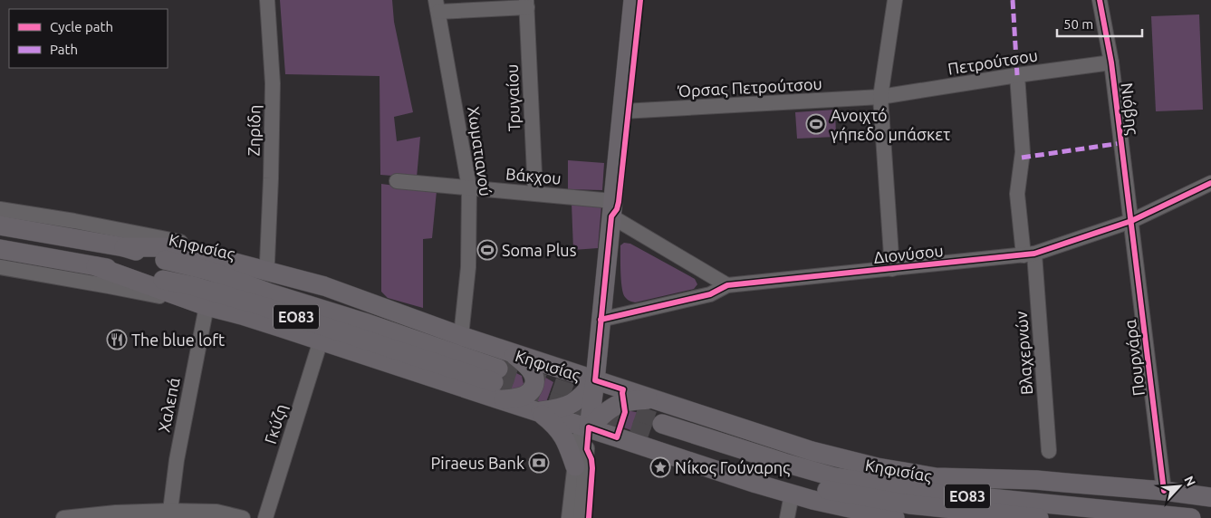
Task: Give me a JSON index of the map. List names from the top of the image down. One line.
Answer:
{"streets":{"main road":["Κηφισίας","ΕΟ83"],"street":["Πετρούτσου","Όρσας Πετρούτσου","Τρυγαίου","Νιόβης","Ζηρίδη","Χωματιανού","Βάκχου","Διονύσου","Βλαχερνών","Πουρνάρα","Χαλεπά","Γκύζη"]},"crossings":[["Πετρούτσου","Όρσας Πετρούτσου"],["Πετρούτσου","Νιόβης"],["Πετρούτσου","Βλαχερνών"],["Τρυγαίου","Βάκχου"],["Νιόβης","Διονύσου"],["Νιόβης","Πουρνάρα"],["Ζηρίδη","Κηφισίας"],["Χωματιανού","Βάκχου"],["Χωματιανού","Κηφισίας"],["Κηφισίας","Πουρνάρα"],["Κηφισίας","Χαλεπά"],["Κηφισίας","Γκύζη"],["Διονύσου","Βλαχερνών"],["Διονύσου","Πουρνάρα"]],"places":{"sports":["Ανοιχτό γήπεδο μπάσκετ","Soma Plus"],"restaurant":["The blue loft"],"bank":["Piraeus Bank"],"place":["Νίκος Γούναρης"]},"legend":["Cycle path","Path"],"scale_bar":"50 m","north":"top right"}
